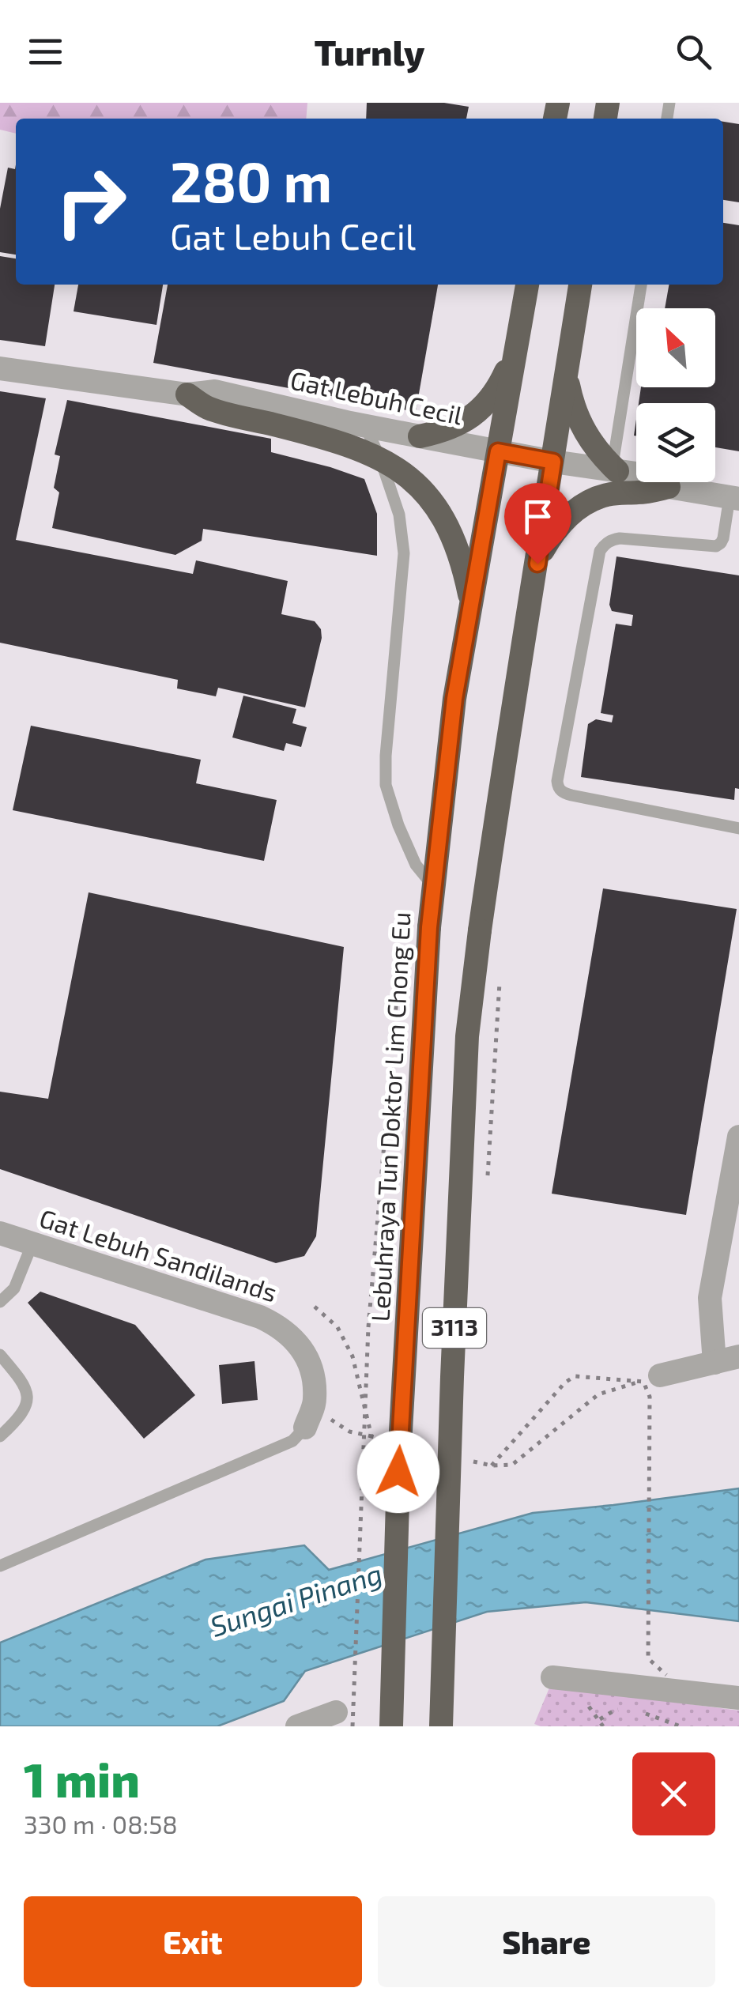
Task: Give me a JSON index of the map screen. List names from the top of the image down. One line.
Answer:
{"streets":{"highway":["Lebuhraya Tun Doktor Lim Chong Eu","3113"],"street":["Gat Lebuh Cecil","Gat Lebuh Sandilands"]},"crossings":[["Gat Lebuh Cecil","Lebuhraya Tun Doktor Lim Chong Eu"],["Gat Lebuh Cecil","3113"]],"water":["Sungai Pinang"],"north":"top left","page":{"header":"Turnly","turn":["280 m","Gat Lebuh Cecil"],"heading":["1 min","330 m · 08:58"],"buttons":["Exit","Share"]}}
